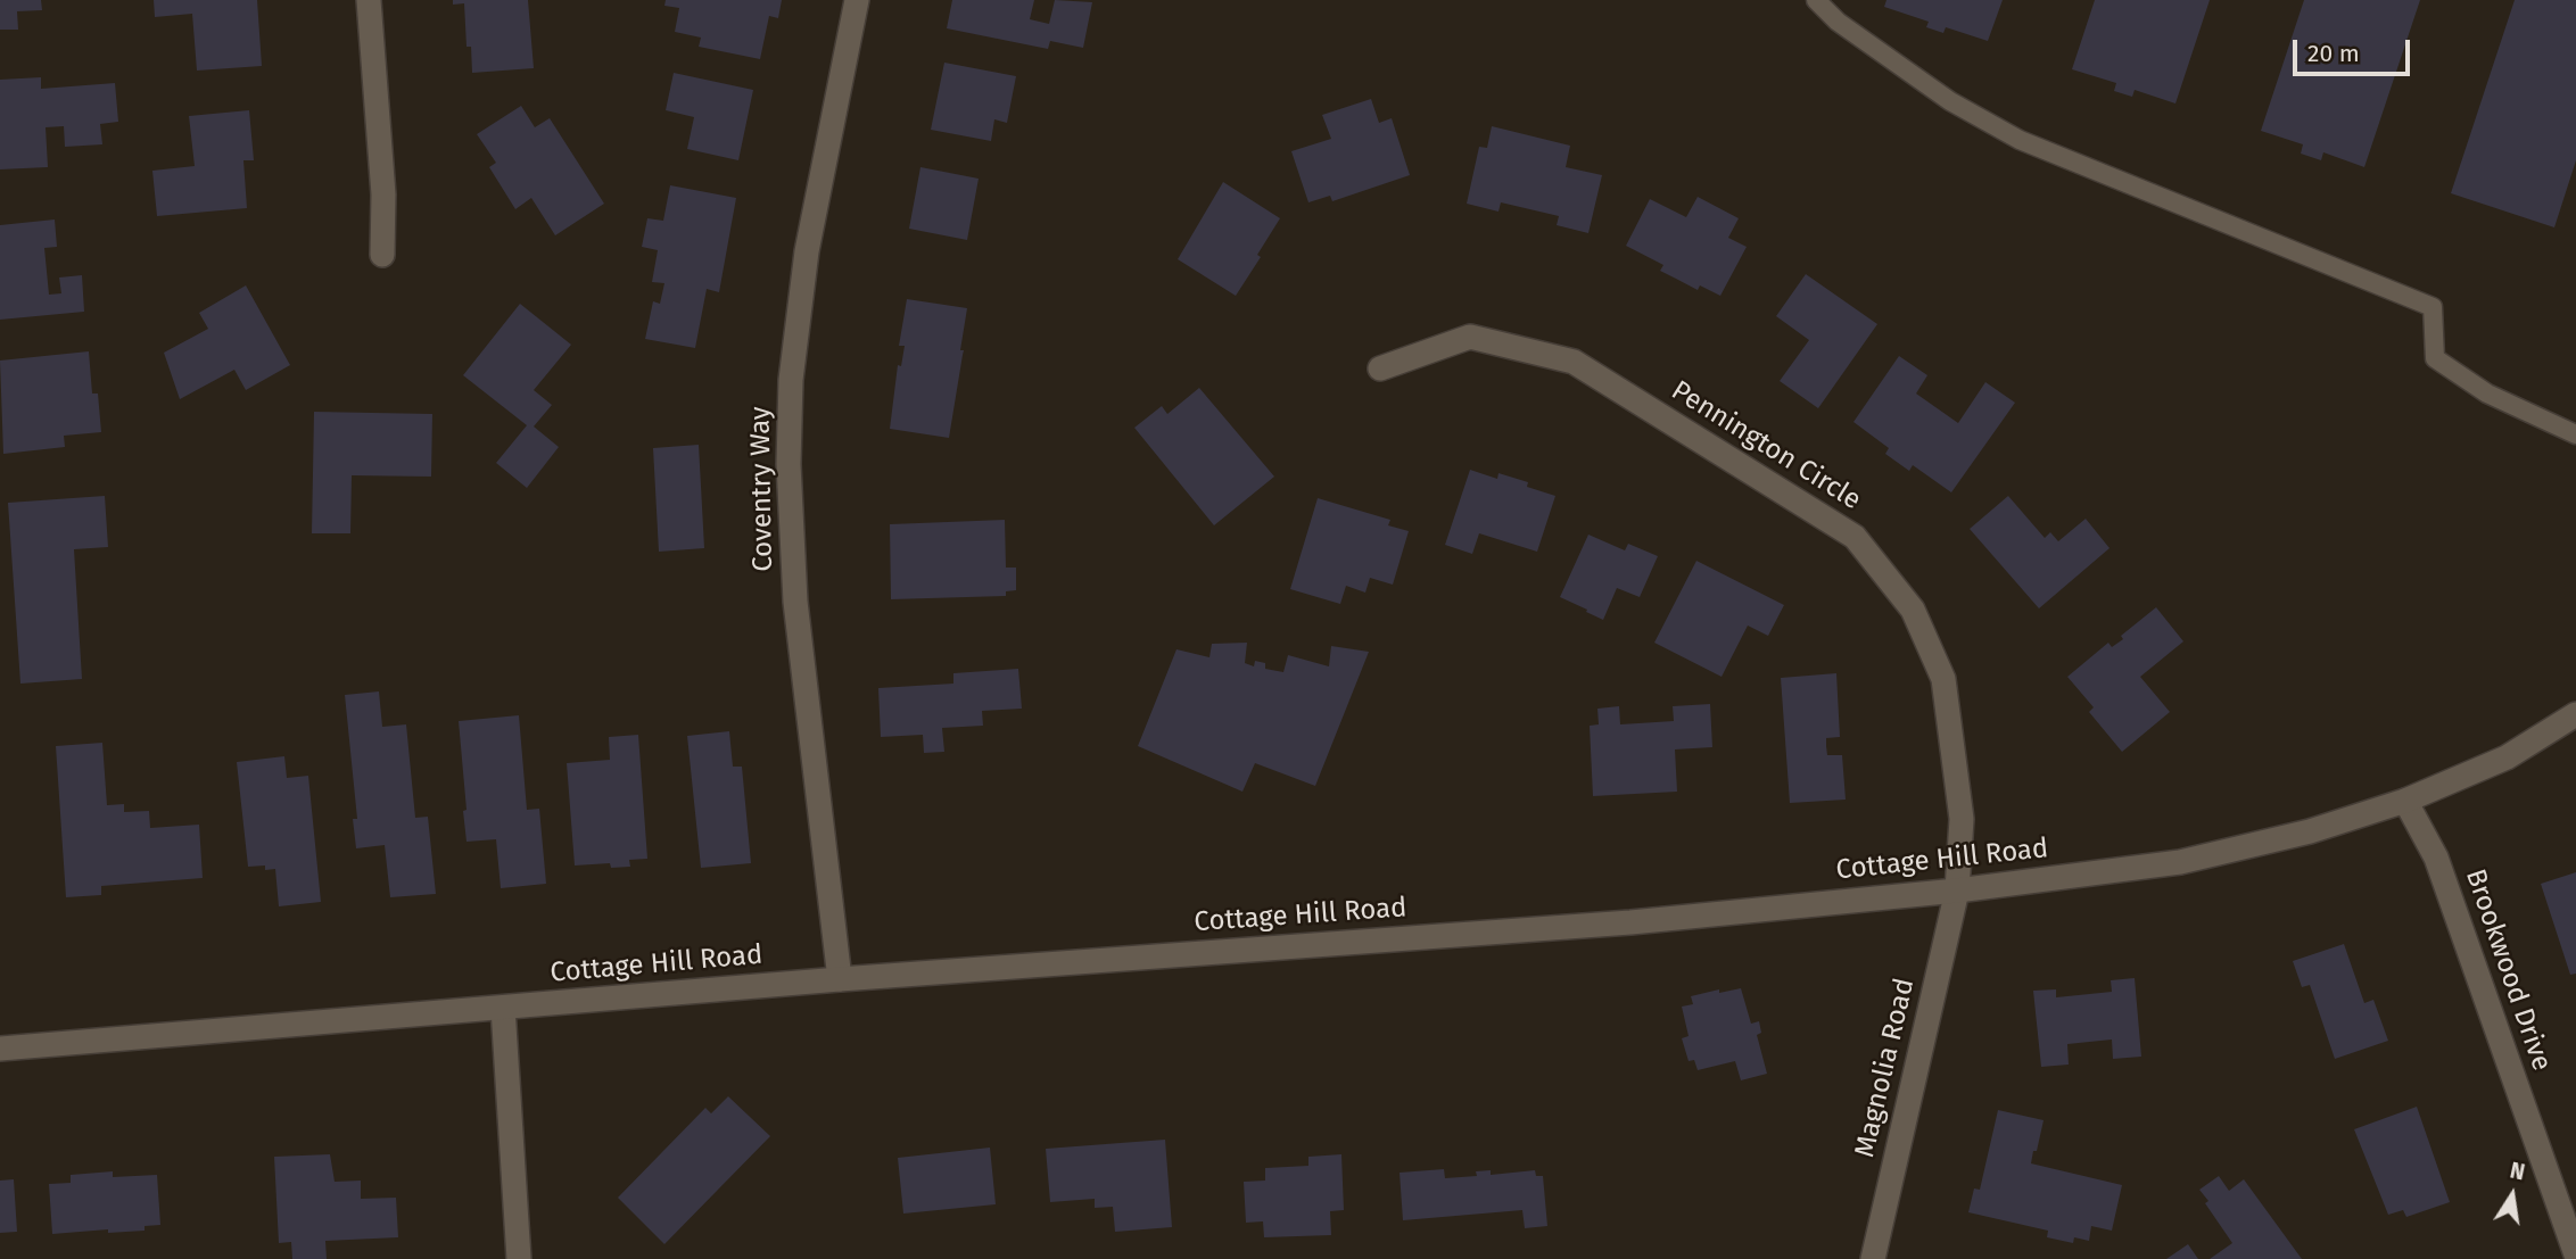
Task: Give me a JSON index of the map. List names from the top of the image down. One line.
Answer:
{"streets":{"street":["Pennington Circle","Coventry Way","Cottage Hill Road","Brookwood Drive","Magnolia Road"]},"crossings":[["Pennington Circle","Cottage Hill Road"],["Pennington Circle","Magnolia Road"],["Coventry Way","Cottage Hill Road"],["Cottage Hill Road","Brookwood Drive"],["Cottage Hill Road","Magnolia Road"]],"scale_bar":"20 m","north":"top"}
